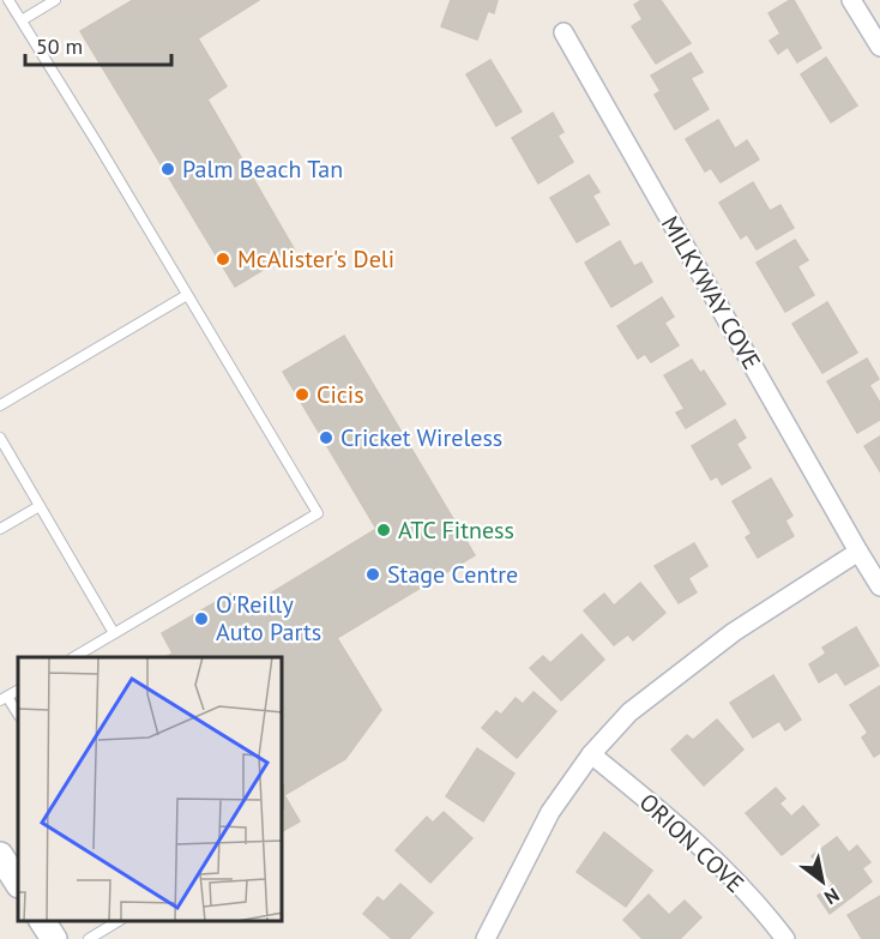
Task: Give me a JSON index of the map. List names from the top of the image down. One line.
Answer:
{"streets":{"street":["MILKYWAY COVE","ORION COVE"]},"places":["Palm Beach Tan","McAlister's Deli","Cicis","Cricket Wireless","ATC Fitness","Stage Centre","O'Reilly Auto Parts"],"scale_bar":"50 m","north":"bottom right"}
